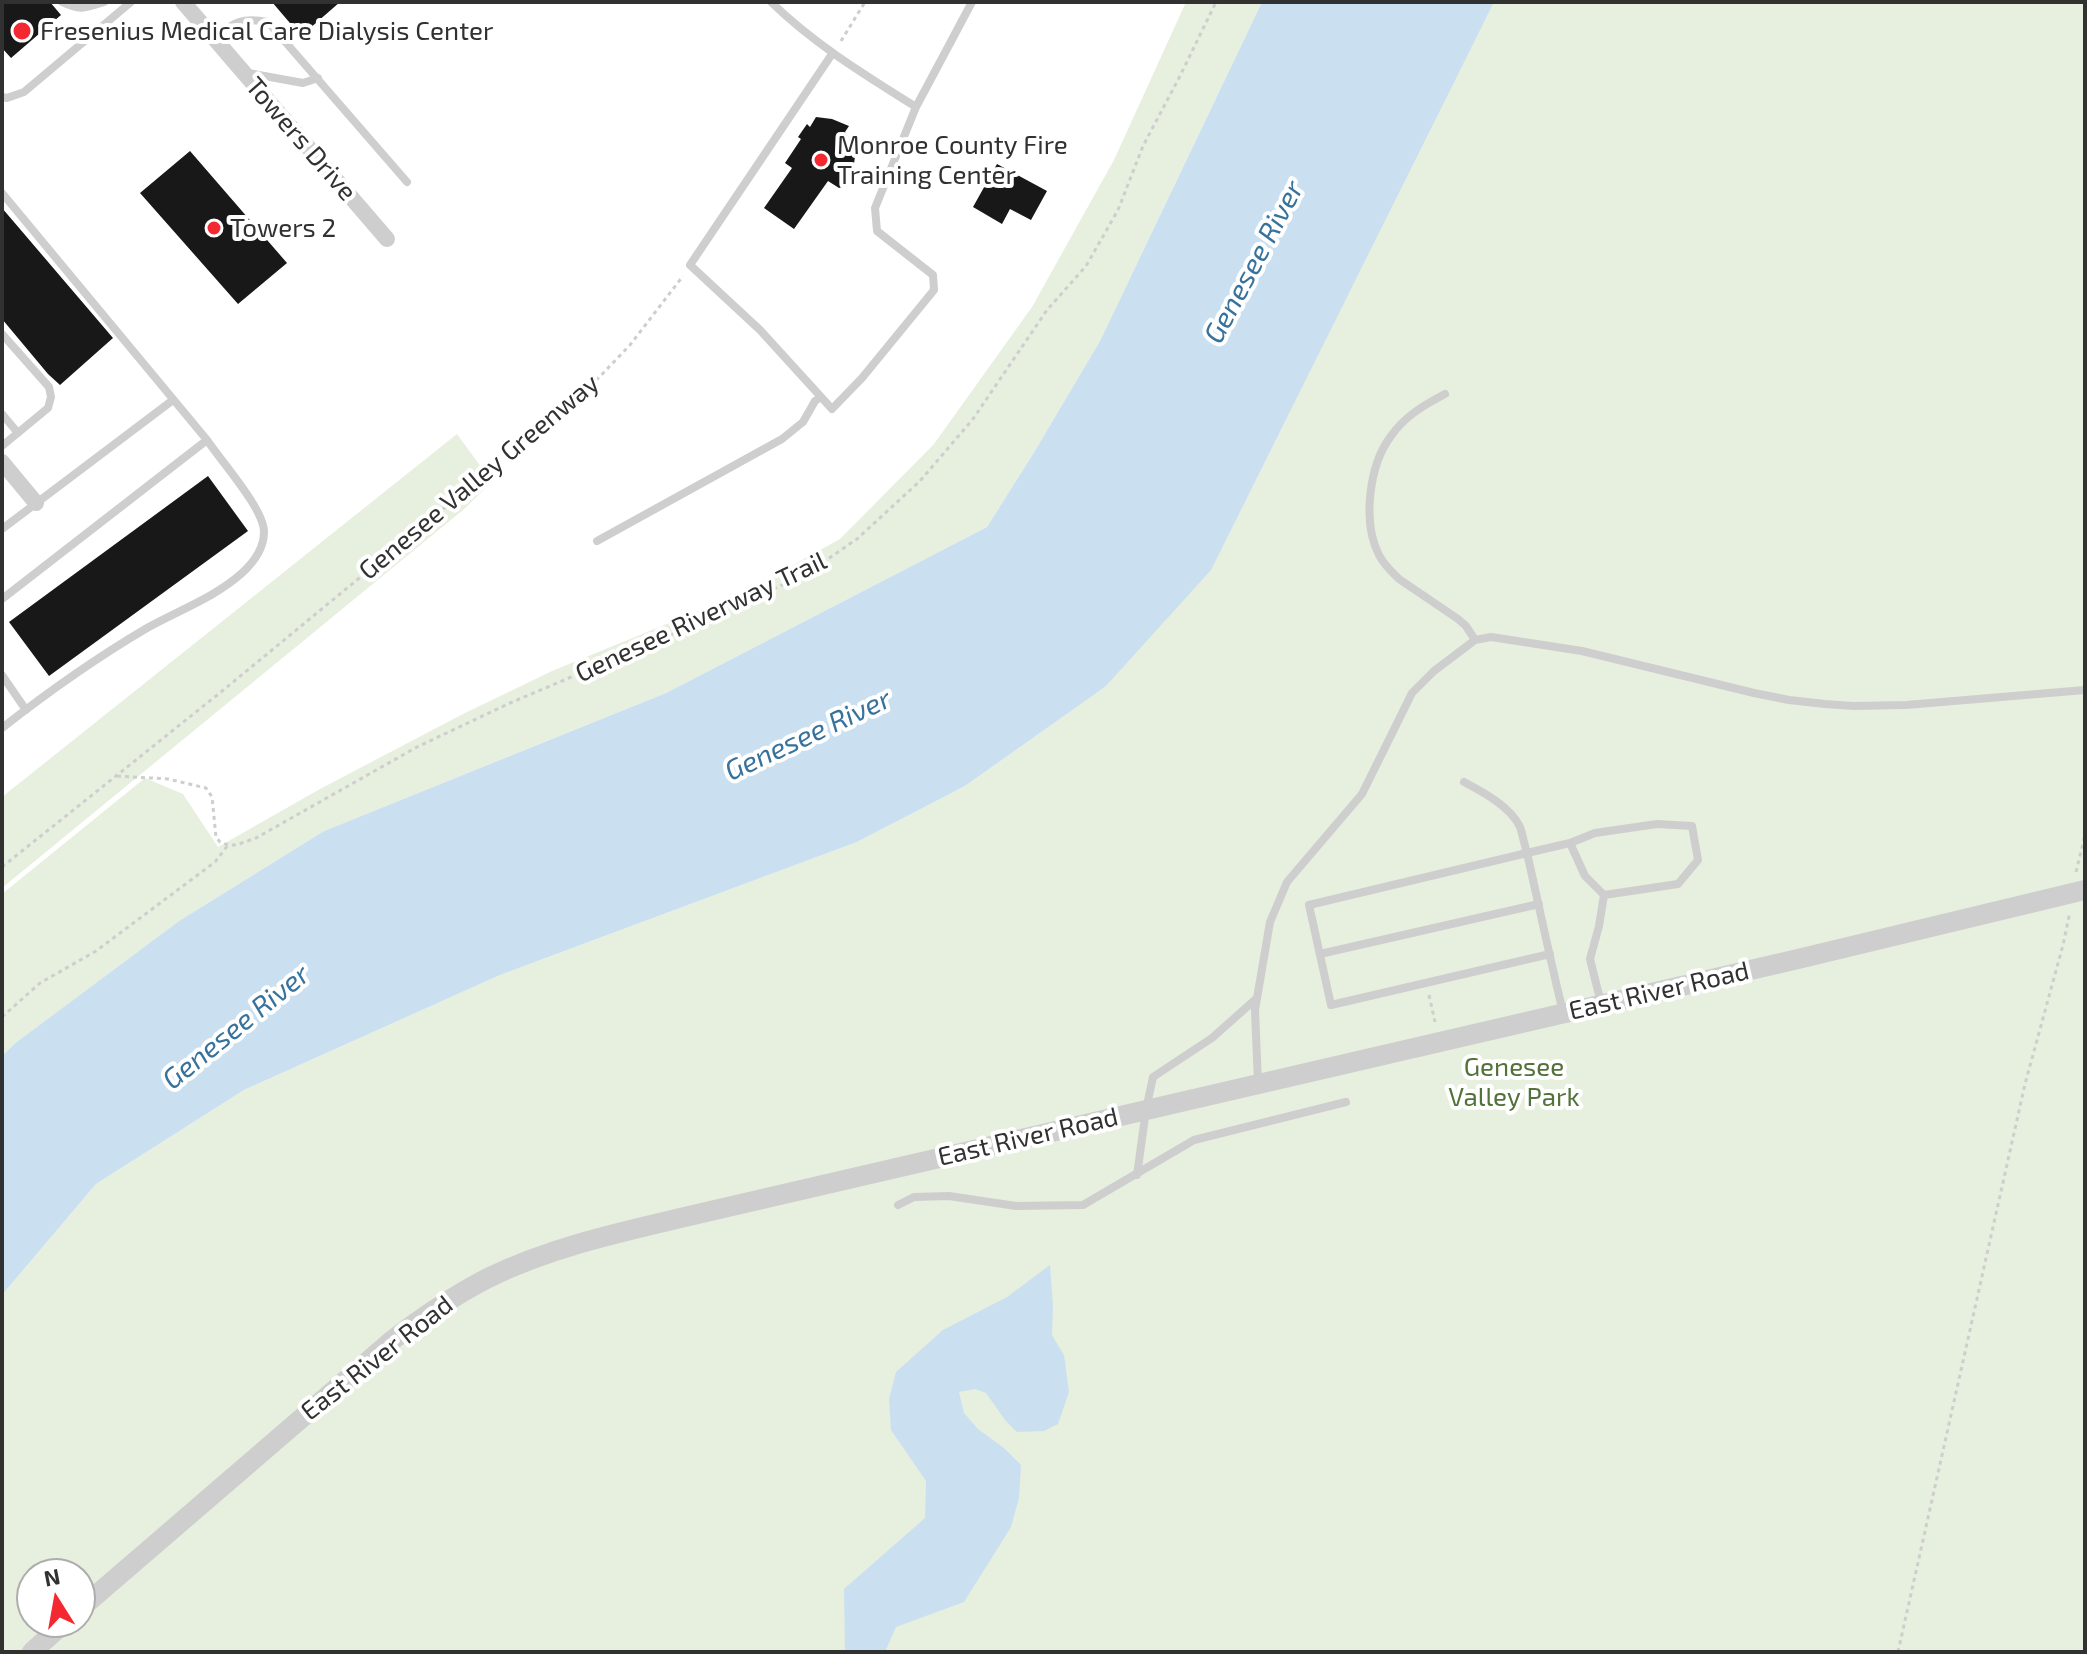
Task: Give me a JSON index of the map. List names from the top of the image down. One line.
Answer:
{"streets":{"street":["Towers Drive","East River Road"],"path":["Genesee Valley Greenway","Genesee Riverway Trail"]},"water":["Genesee River"],"parks":["Genesee Valley Park"],"places":["Fresenius Medical Care Dialysis Center","Monroe County Fire Training Center","Towers 2"],"north":"top"}
